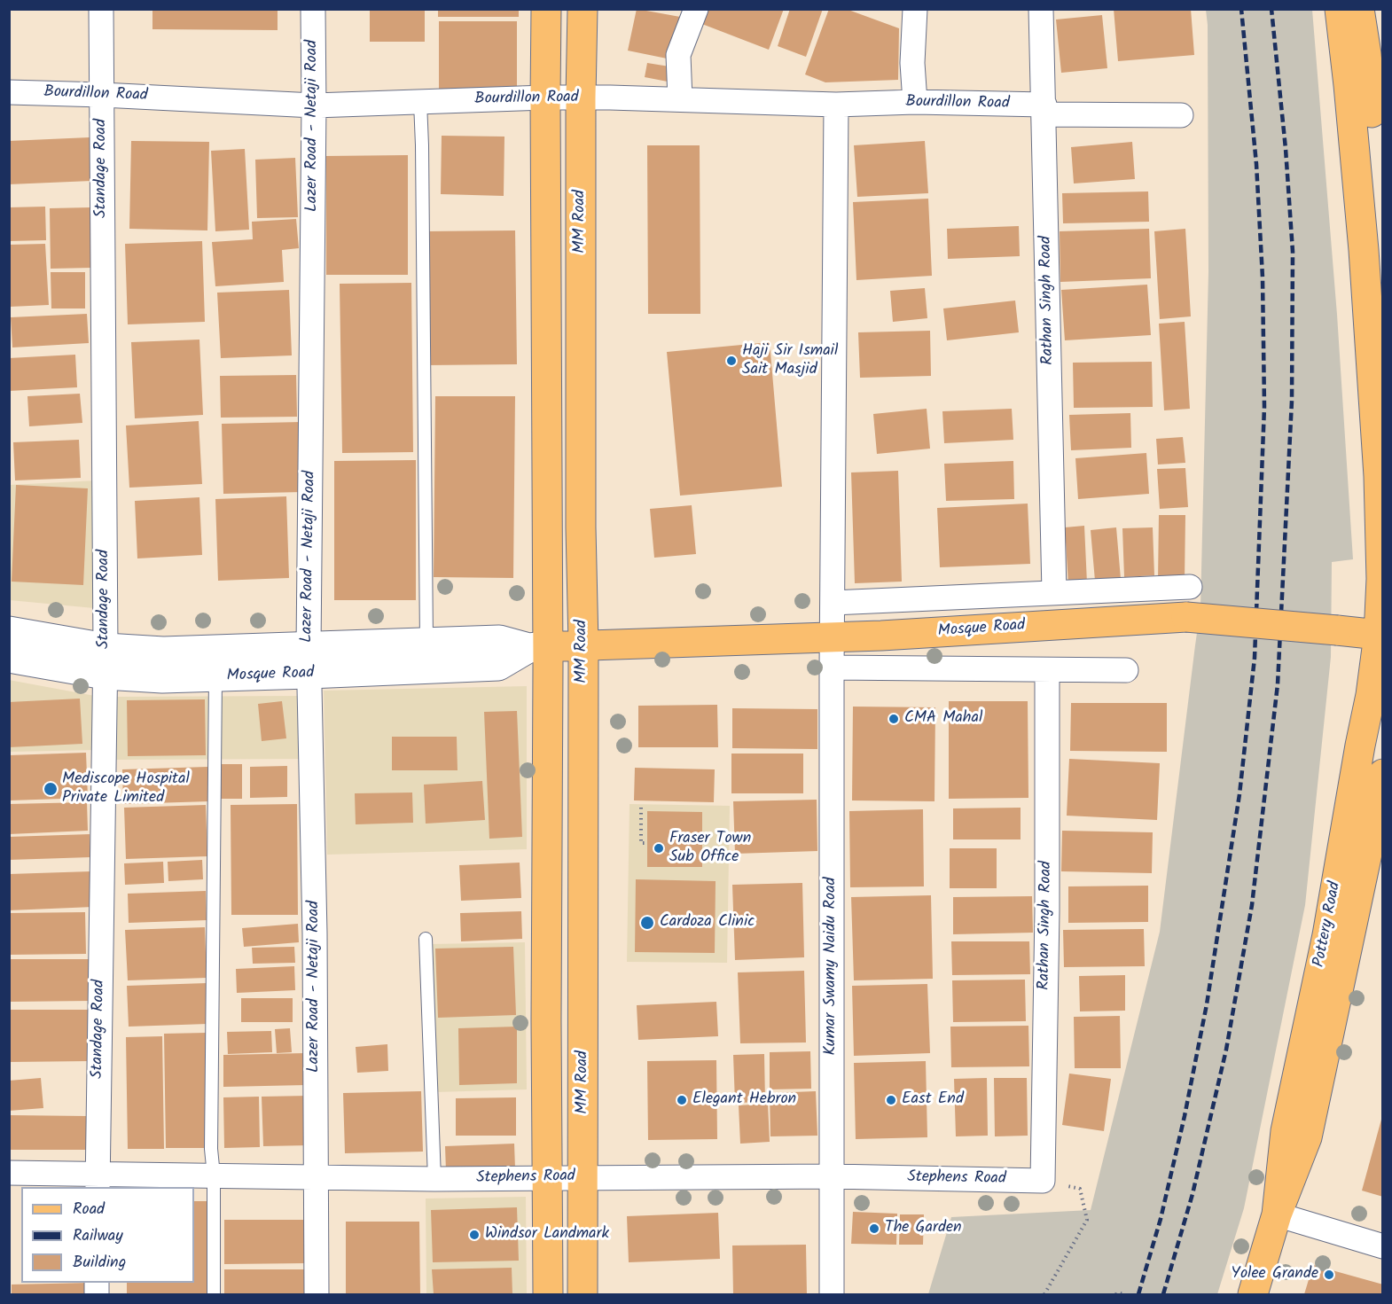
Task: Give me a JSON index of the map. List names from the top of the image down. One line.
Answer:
{"streets":{"main road":["MM Road","Mosque Road","Pottery Road"],"street":["Bourdillon Road","Lazer Road - Netaji Road","Standage Road","Rathan Singh Road","Kumar Swamy Naidu Road","Stephens Road"]},"crossings":[["Bourdillon Road","Lazer Road - Netaji Road"],["Bourdillon Road","Standage Road"],["Bourdillon Road","MM Road"],["Bourdillon Road","Rathan Singh Road"],["Bourdillon Road","Kumar Swamy Naidu Road"],["Lazer Road - Netaji Road","Mosque Road"],["Lazer Road - Netaji Road","Stephens Road"],["Standage Road","Mosque Road"],["Standage Road","Stephens Road"],["MM Road","Mosque Road"],["MM Road","Stephens Road"],["Rathan Singh Road","Stephens Road"],["Mosque Road","Pottery Road"],["Mosque Road","Kumar Swamy Naidu Road"],["Kumar Swamy Naidu Road","Stephens Road"]],"places":["Haji Sir Ismail Sait Masjid","CMA Mahal","Mediscope Hospital Private Limited","Fraser Town Sub Office","Cardoza Clinic","Elegant Hebron","East End","The Garden","Windsor Landmark","Yolee Grande"],"legend":["Road","Railway","Building"]}
